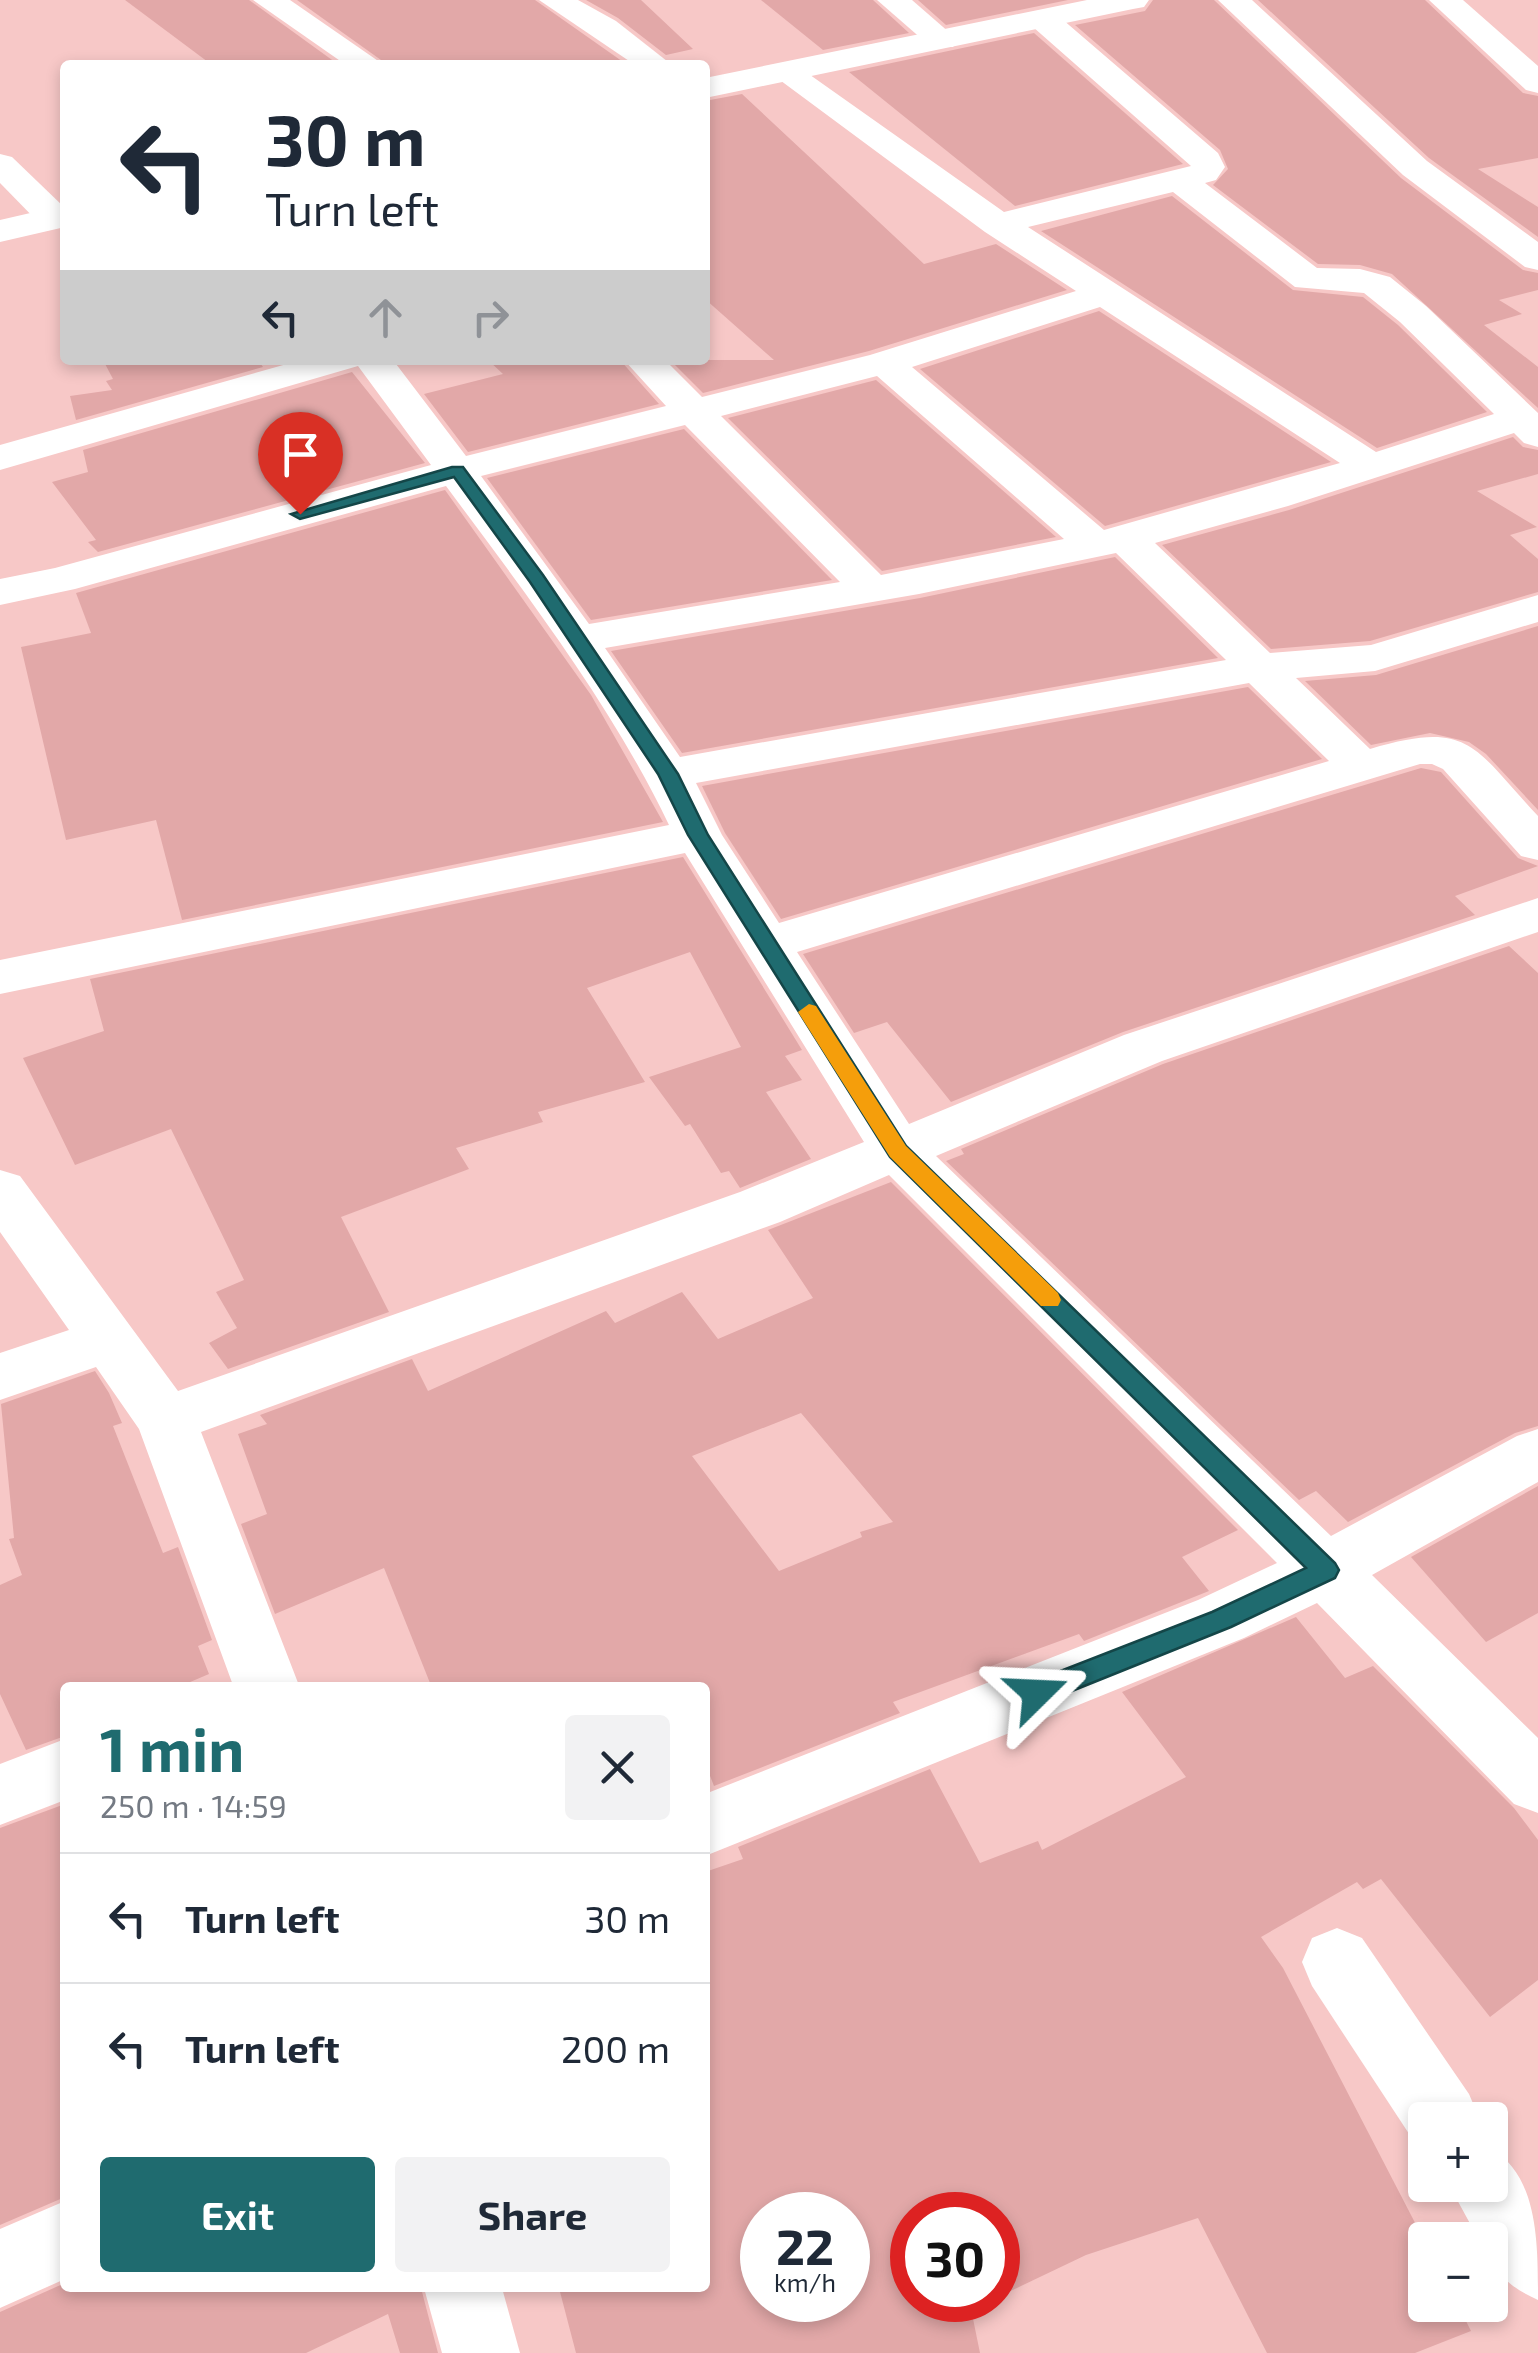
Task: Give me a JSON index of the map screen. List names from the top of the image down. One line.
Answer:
{"page":{"turn":["30 m","Turn left"],"heading":["1 min","250 m · 14:59"],"list":[{"name":"Turn left","value":"30 m"},{"name":"Turn left","value":"200 m"}],"map_buttons":["+","−"],"buttons":["Exit","Share"],"speed":"22 km/h","limit":"30"}}
